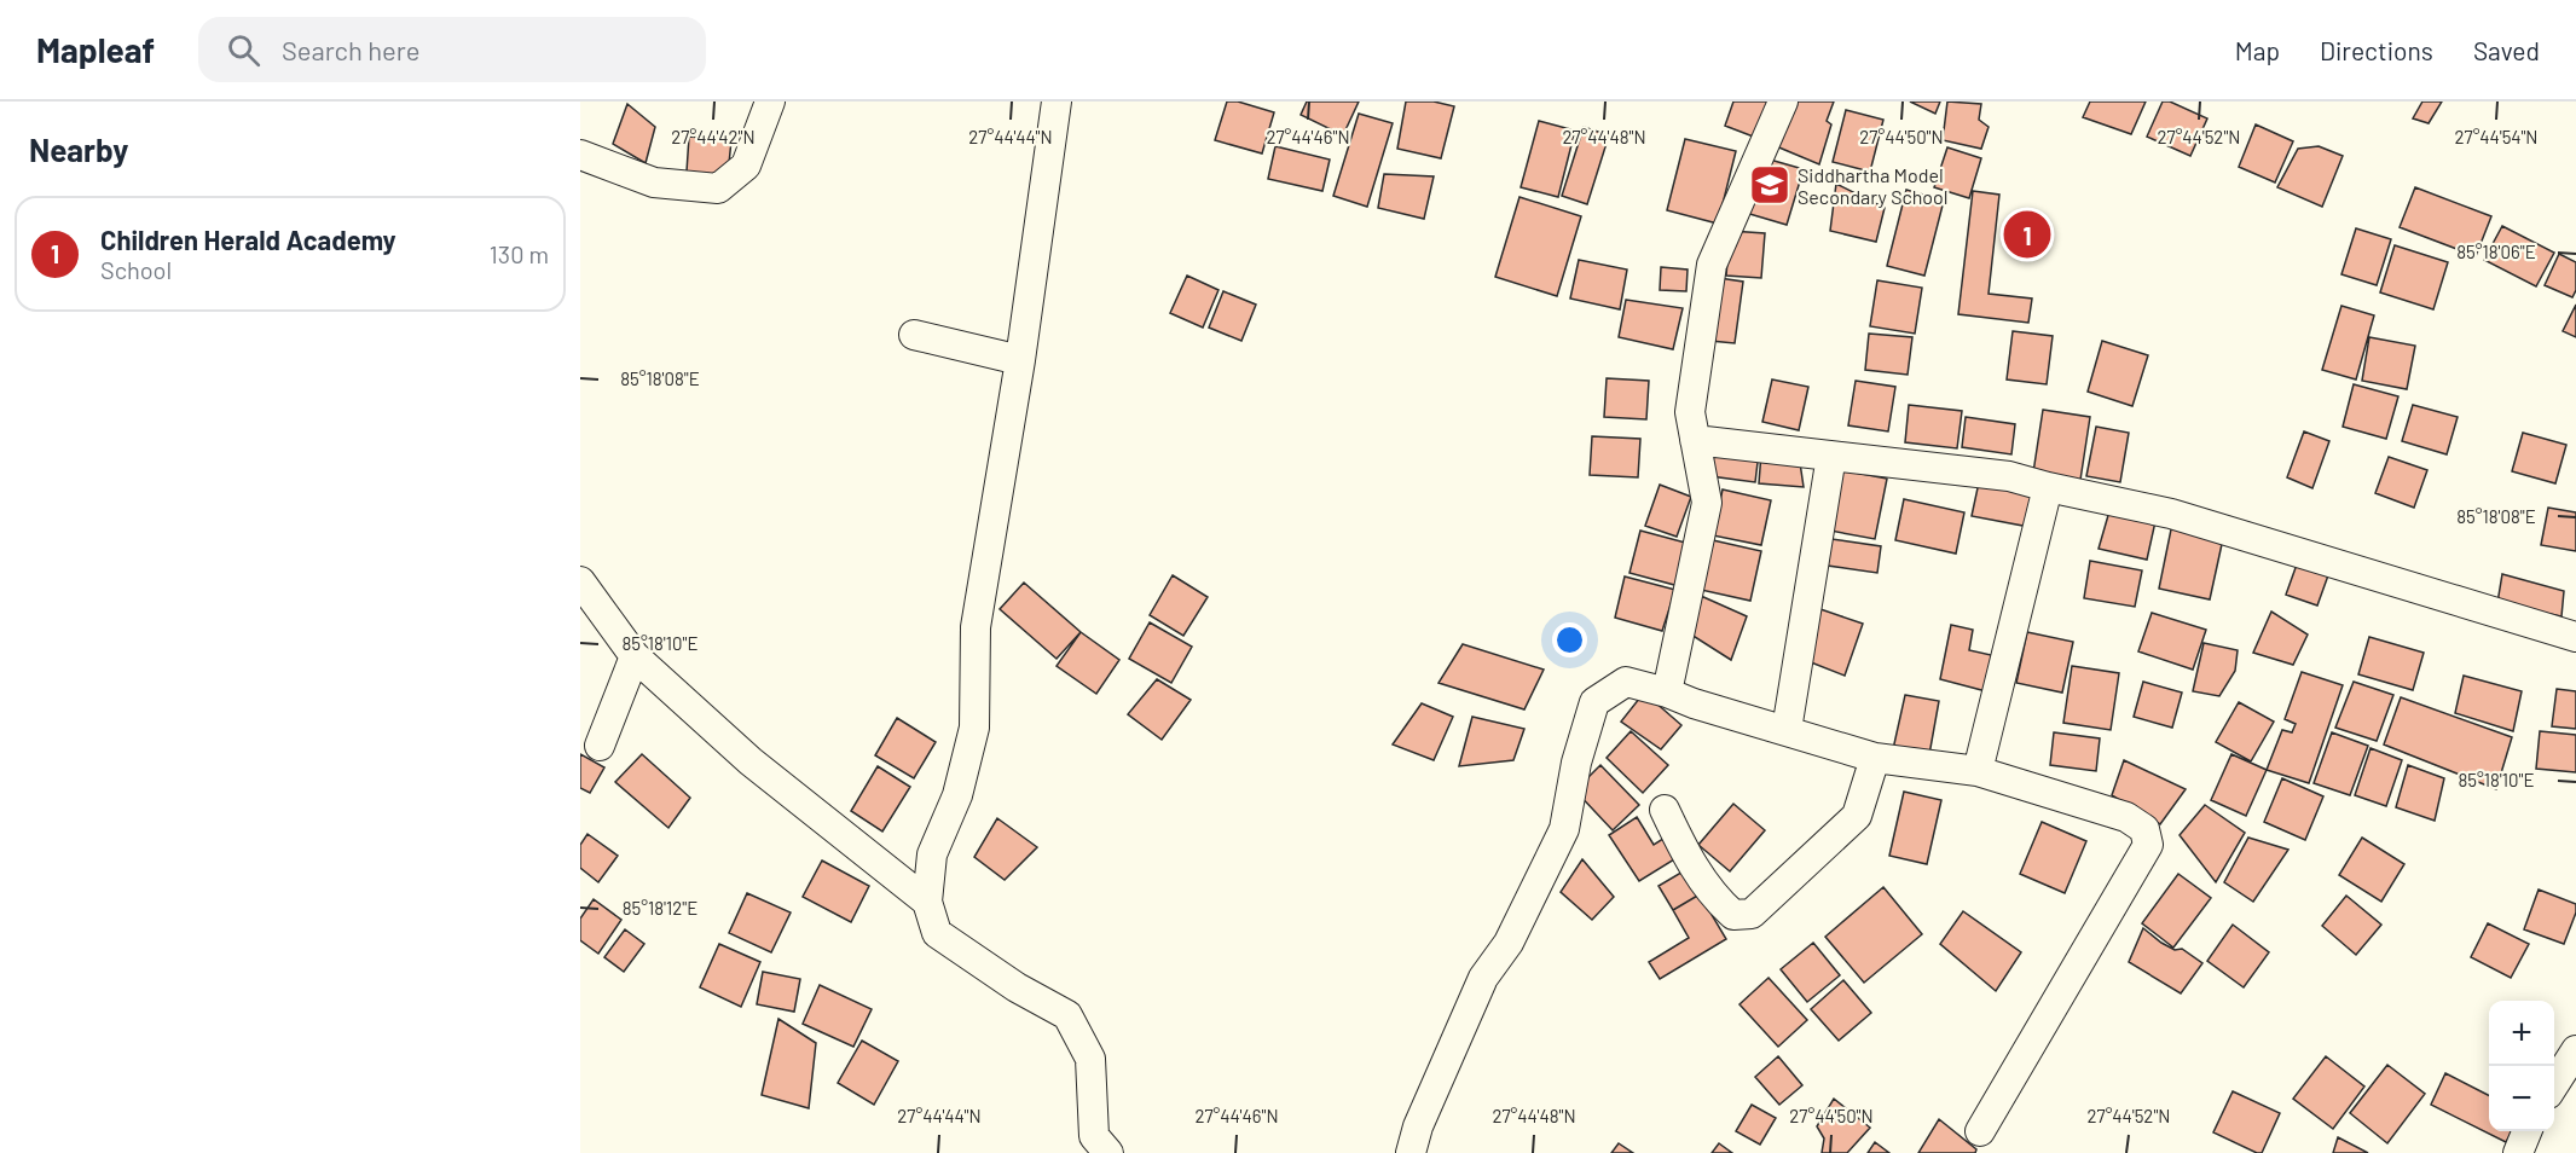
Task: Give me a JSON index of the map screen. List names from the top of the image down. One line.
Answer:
{"places":{"school or university":["Siddhartha Model Secondary School"]},"page":{"header":"Mapleaf","search":"Search here","nav":["Map","Directions","Saved"],"heading":"Nearby","list":[{"mark":"1","name":"Children Herald Academy","note":"School","value":"130 m"}],"pins":"1","map_buttons":["+","−"]},"coordinates":["27°44'42\"N","27°44'44\"N","27°44'46\"N","27°44'48\"N","27°44'50\"N","27°44'52\"N","27°44'54\"N","85°18'06\"E","85°18'08\"E","85°18'10\"E","85°18'12\"E"]}
